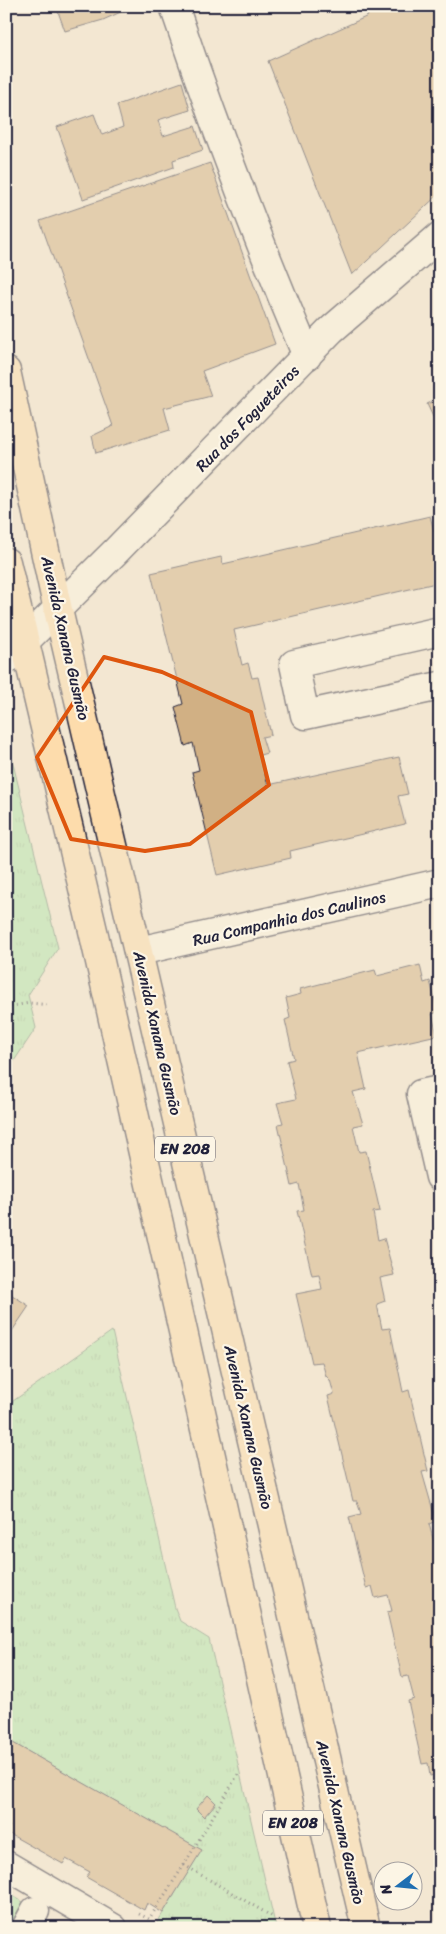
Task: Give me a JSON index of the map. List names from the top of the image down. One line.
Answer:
{"streets":{"main road":["Avenida Xanana Gusmão","EN 208"],"street":["Rua dos Fogueteiros","Rua Companhia dos Caulinos"]},"crossings":[["Rua dos Fogueteiros","Avenida Xanana Gusmão"],["Rua dos Fogueteiros","EN 208"],["Avenida Xanana Gusmão","Rua Companhia dos Caulinos"]],"north":"left"}
